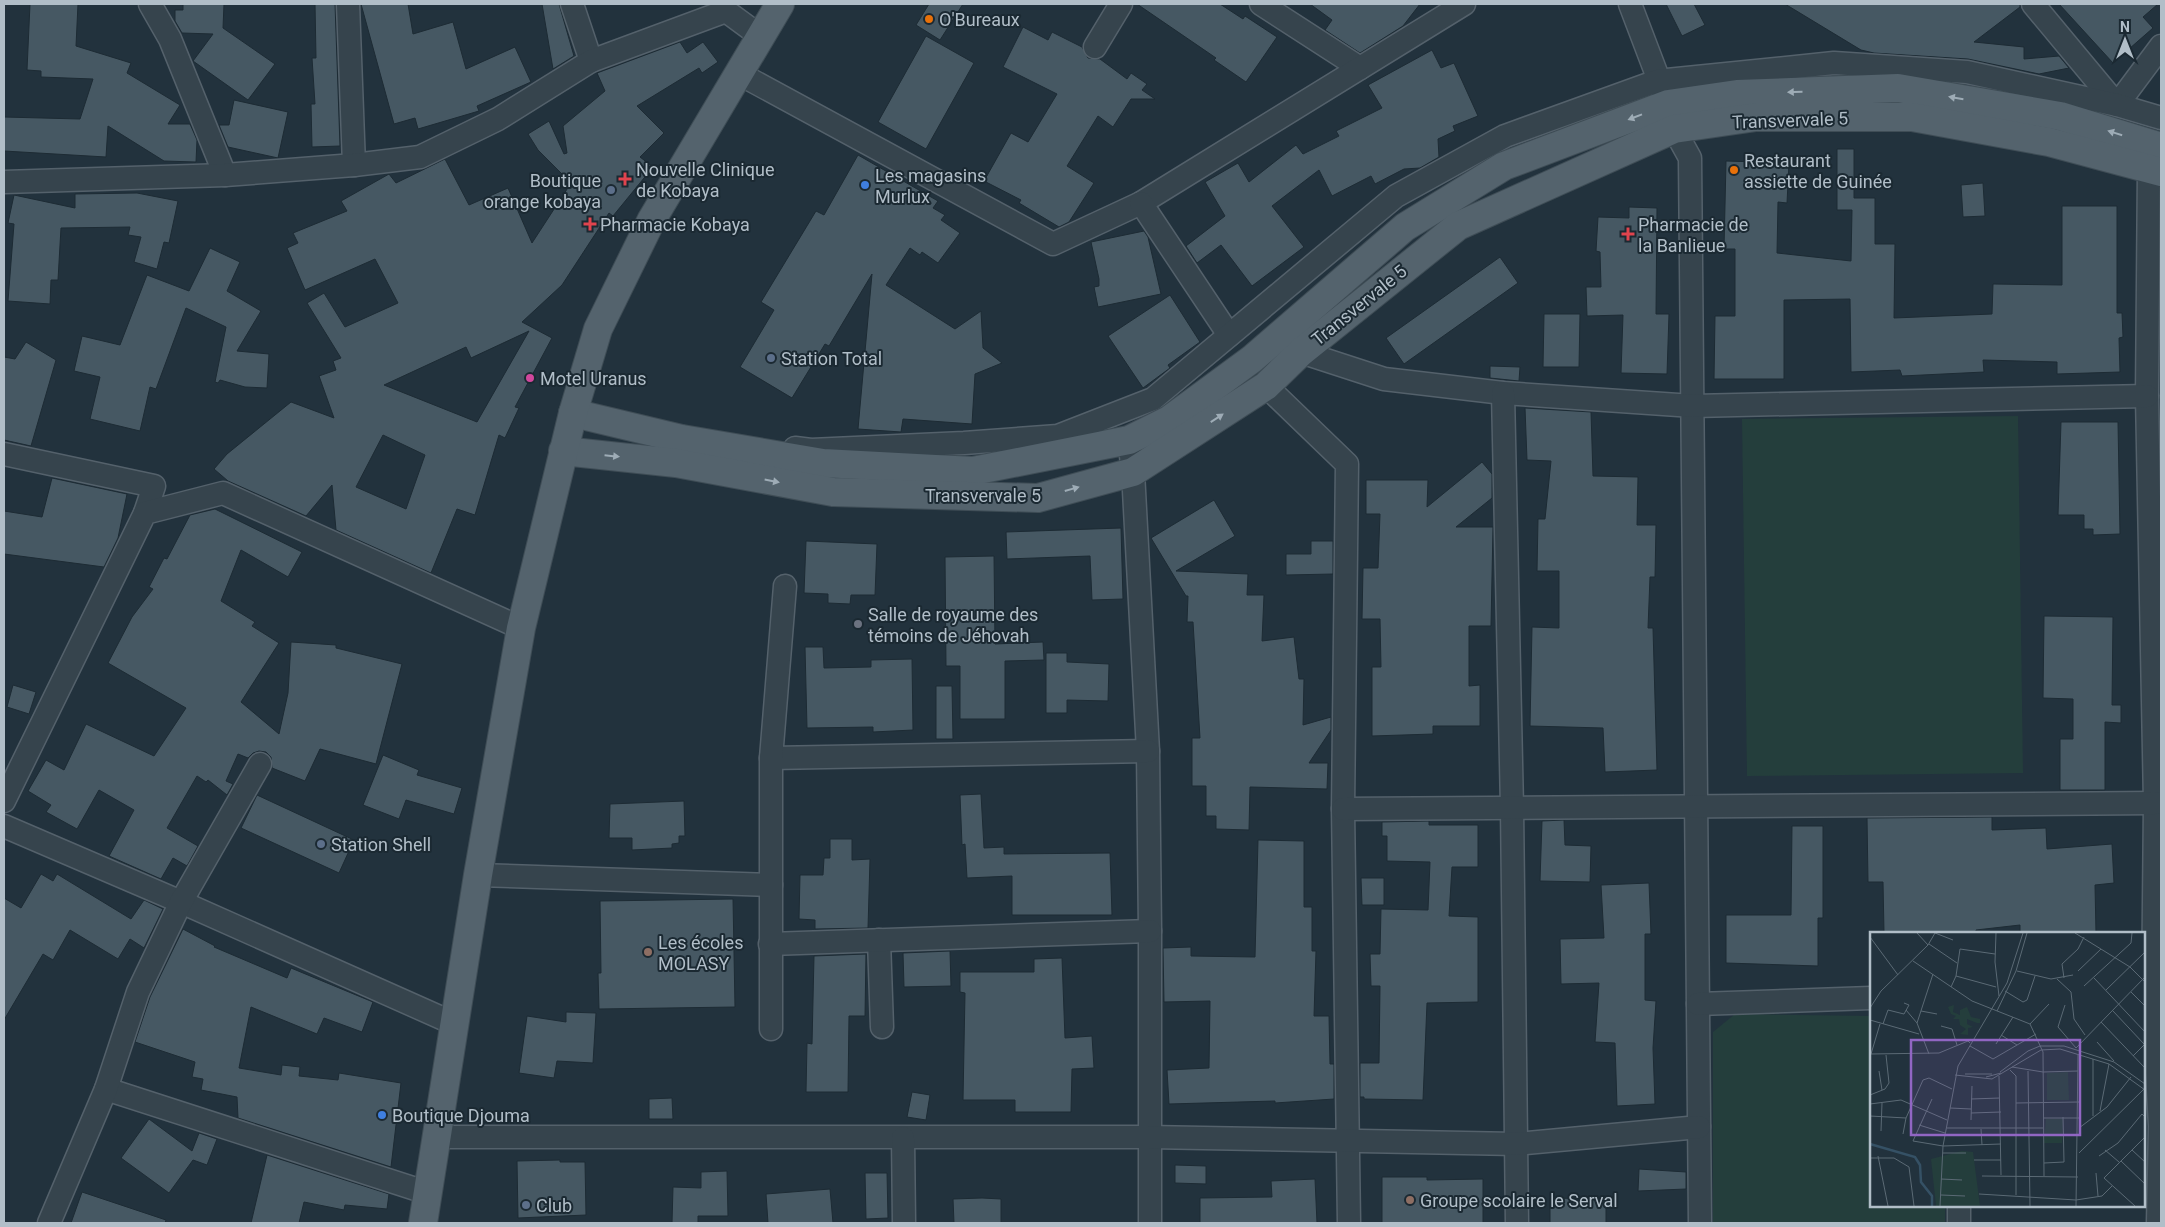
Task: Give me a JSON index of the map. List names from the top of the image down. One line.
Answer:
{"streets":{"main road":["Transvervale 5"]},"places":{"other":["O'Bureaux","Restaurant assiette de Guinée","Les magasins Murlux","Boutique orange kobaya","Station Total","Motel Uranus","Salle de royaume des témoins de Jéhovah","Station Shell","Les écoles MOLASY","Boutique Djouma","Groupe scolaire le Serval","Club"],"health":["Nouvelle Clinique de Kobaya","Pharmacie Kobaya","Pharmacie de la Banlieue"]},"north":"top"}
